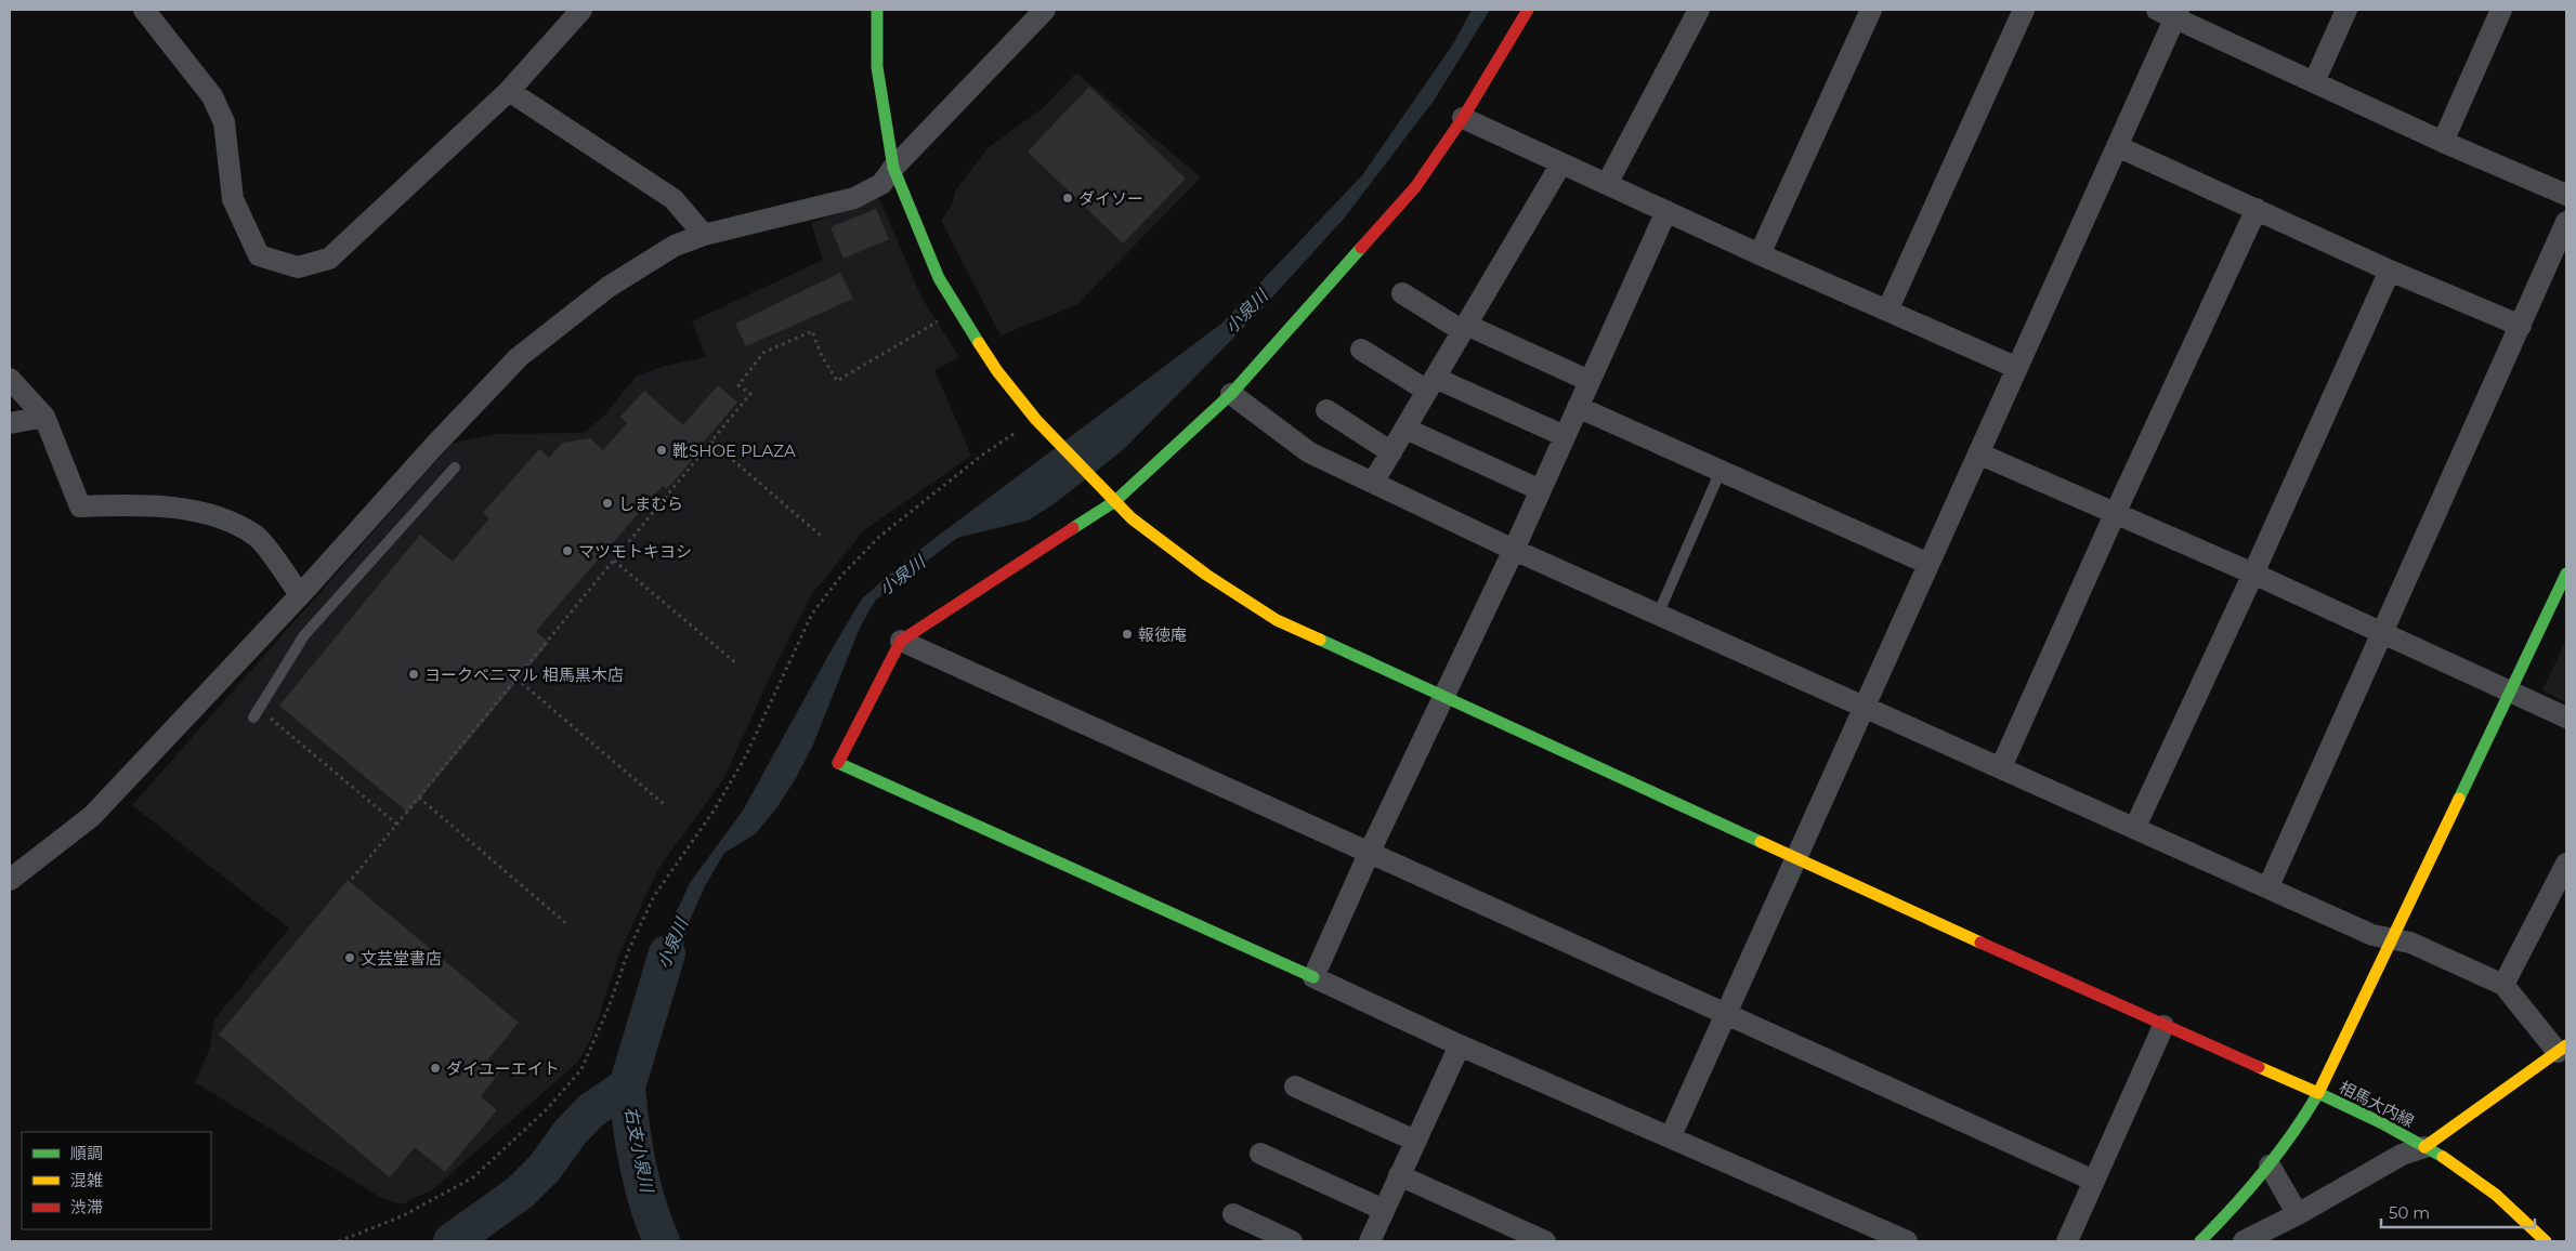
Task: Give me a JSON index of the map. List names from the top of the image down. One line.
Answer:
{"streets":{"street":["相馬大内線"]},"water":["小泉川","右支小泉川"],"places":["ダイソー","靴SHOE PLAZA","しまむら","マツモトキヨシ","報徳庵","ヨークベニマル 相馬黒木店","文芸堂書店","ダイユーエイト"],"legend":["順調","混雑","渋滞"],"scale_bar":"50 m"}
